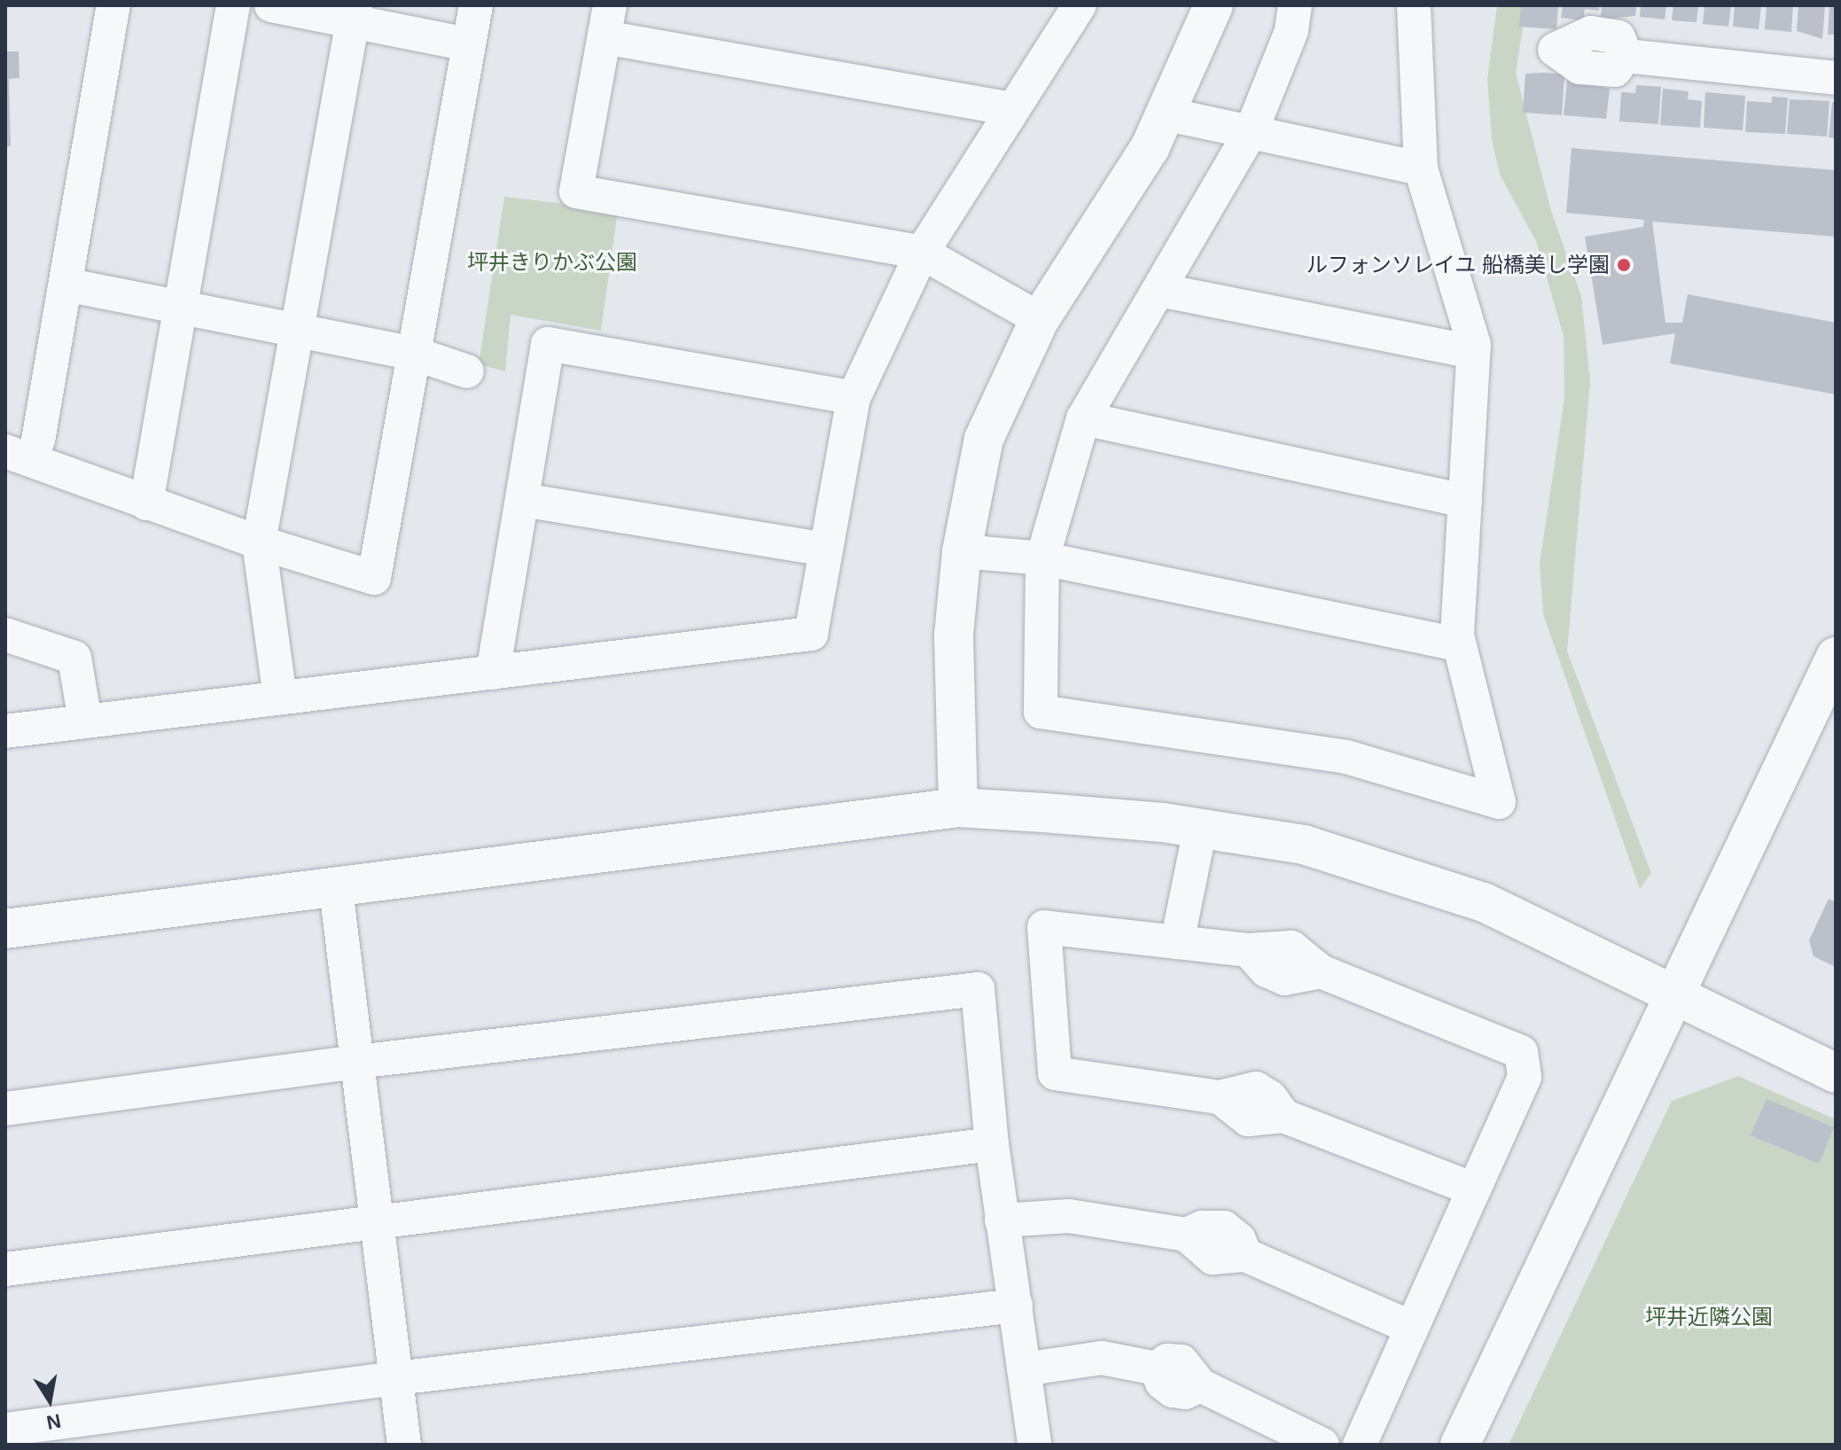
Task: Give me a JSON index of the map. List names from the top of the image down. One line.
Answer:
{"parks":["坪井きりかぶ公園","坪井近隣公園"],"places":["ルフォンソレイユ 船橋美し学園"],"north":"bottom"}
